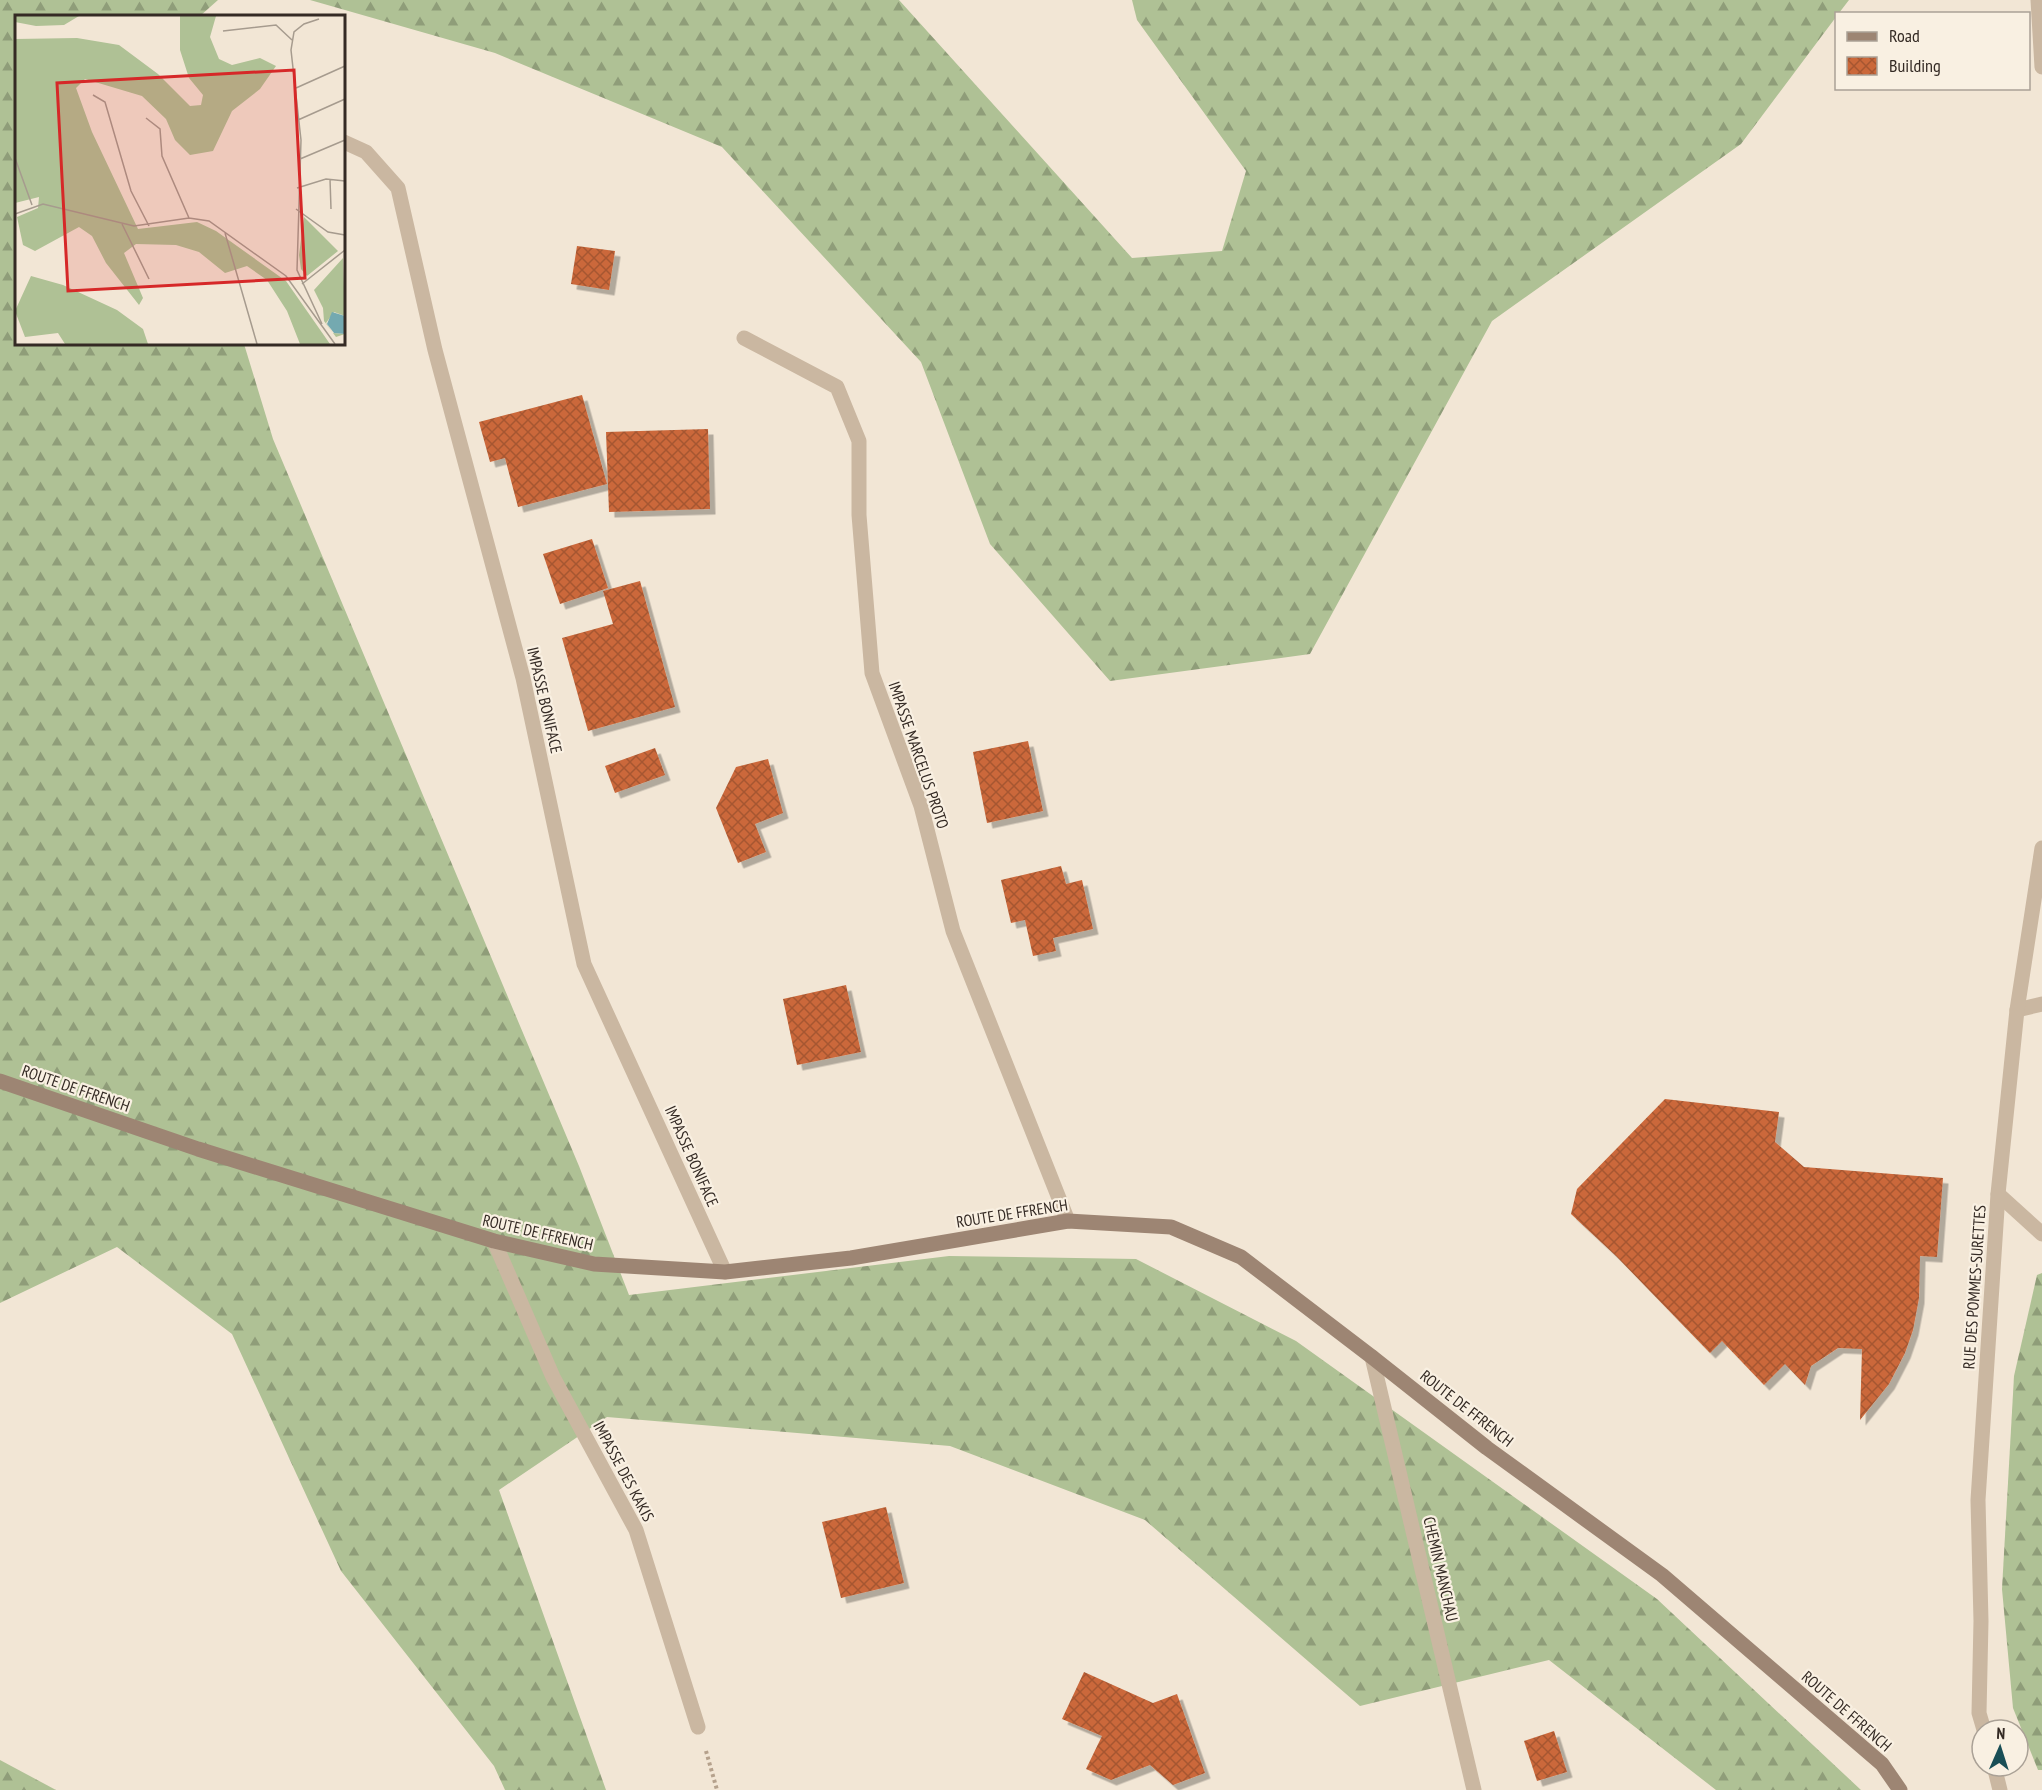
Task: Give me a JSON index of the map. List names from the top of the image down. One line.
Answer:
{"streets":{"main road":["ROUTE DE FFRENCH"],"street":["IMPASSE BONIFACE","IMPASSE MARCELUS PROTO","RUE DES POMMES-SURETTES","IMPASSE DES KAKIS","CHEMIN MANCHAU"]},"crossings":[["IMPASSE BONIFACE","ROUTE DE FFRENCH"],["IMPASSE MARCELUS PROTO","ROUTE DE FFRENCH"],["ROUTE DE FFRENCH","IMPASSE DES KAKIS"],["ROUTE DE FFRENCH","CHEMIN MANCHAU"]],"legend":["Road","Building"],"north":"top"}
